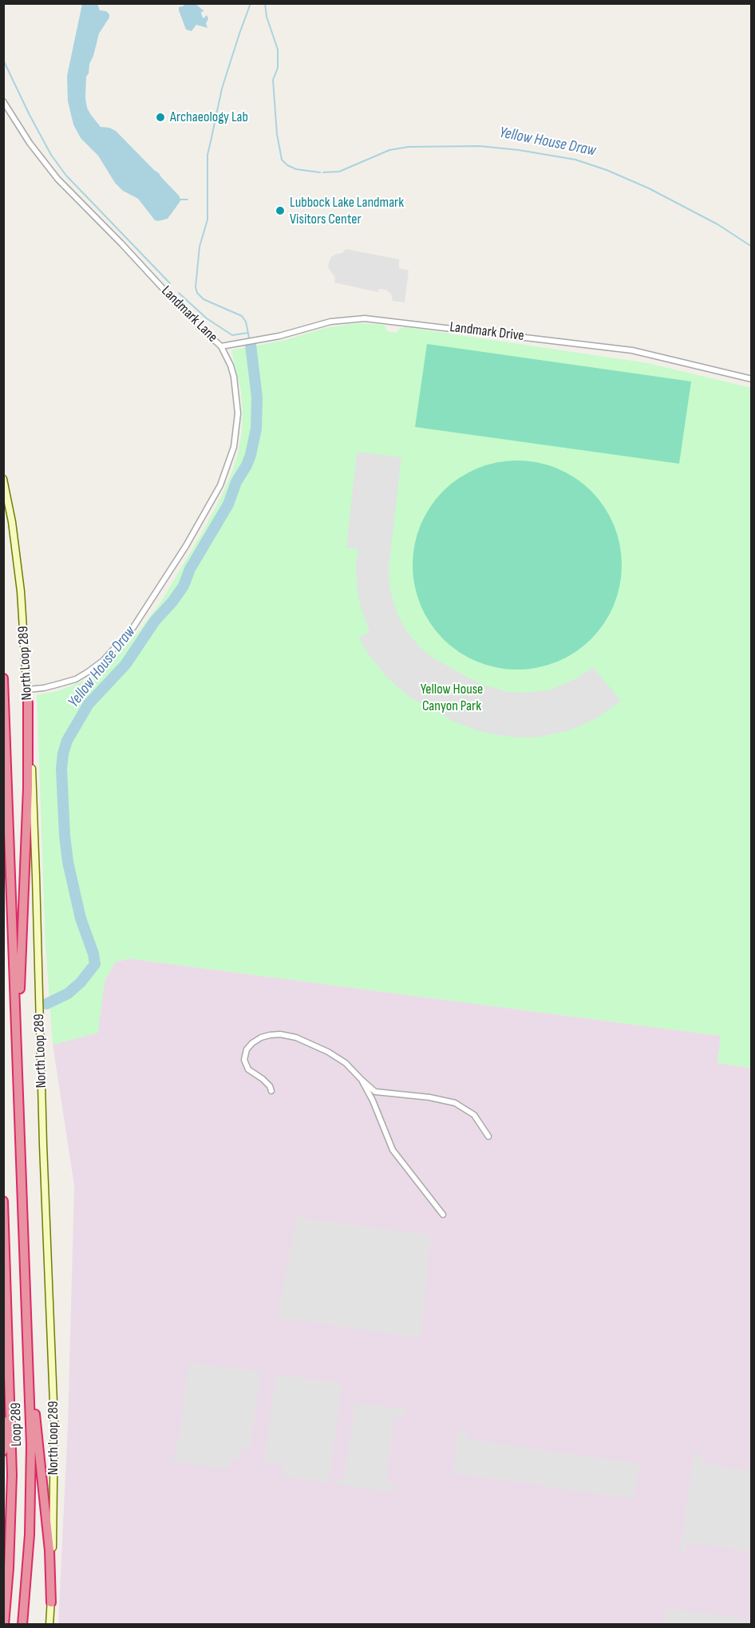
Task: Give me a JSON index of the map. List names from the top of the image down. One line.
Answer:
{"streets":{"highway":["Loop 289"],"main road":["North Loop 289"],"street":["Landmark Lane","Landmark Drive"]},"crossings":[["Landmark Lane","Landmark Drive"],["Landmark Lane","North Loop 289"]],"water":["Yellow House Draw"],"parks":["Yellow House Canyon Park"],"places":["Archaeology Lab","Lubbock Lake Landmark Visitors Center"]}
